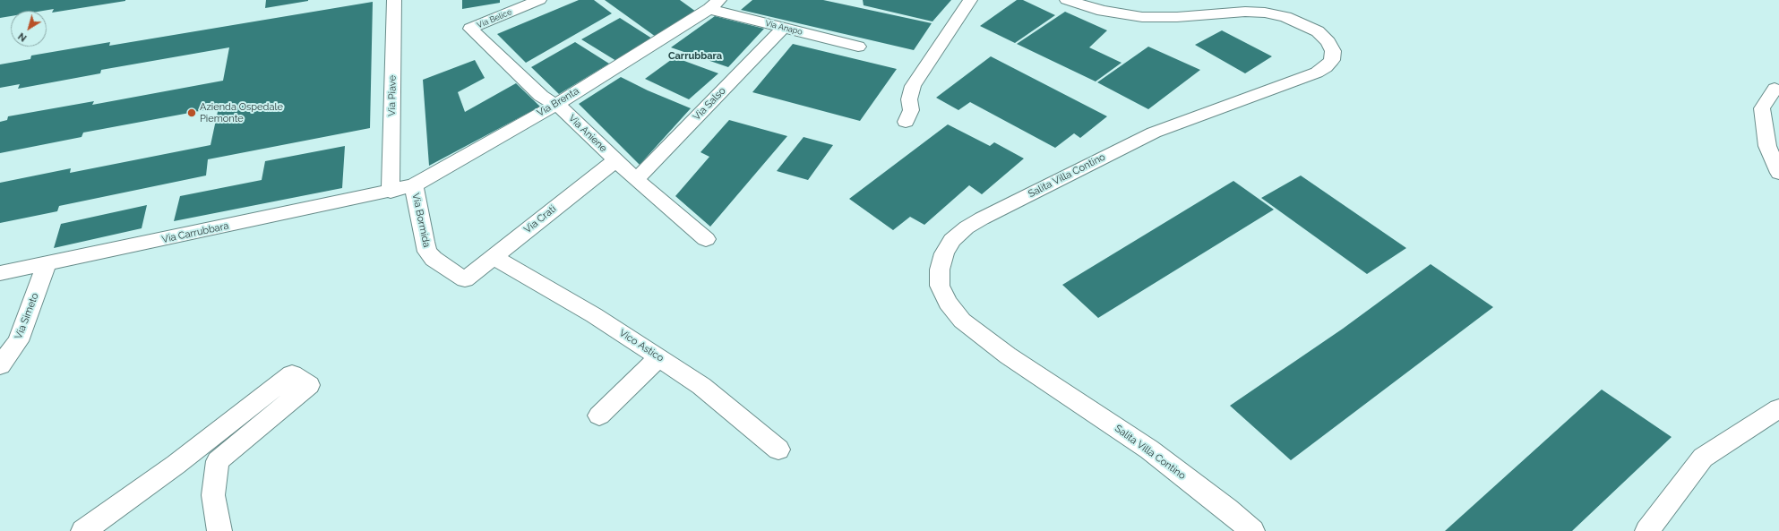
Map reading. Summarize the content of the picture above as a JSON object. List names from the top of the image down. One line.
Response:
{"streets":{"street":["Via Belice","Via Anapo","Via Piave","Via Brenta","Via Salso","Via Aniene","Salita Villa Contino","Via Crati","Via Bormida","Via Carrubbara","Via Simeto","Vico Astico"]},"crossings":[["Via Belice","Via Aniene"],["Via Anapo","Via Brenta"],["Via Anapo","Via Salso"],["Via Piave","Via Brenta"],["Via Piave","Via Carrubbara"],["Via Brenta","Via Aniene"],["Via Brenta","Via Bormida"],["Via Brenta","Via Carrubbara"],["Via Salso","Via Aniene"],["Via Aniene","Via Crati"],["Via Crati","Via Bormida"],["Via Crati","Vico Astico"],["Via Carrubbara","Via Simeto"]],"districts":["Carrubbara"],"places":["Azienda Ospedale Piemonte"],"north":"bottom left"}
